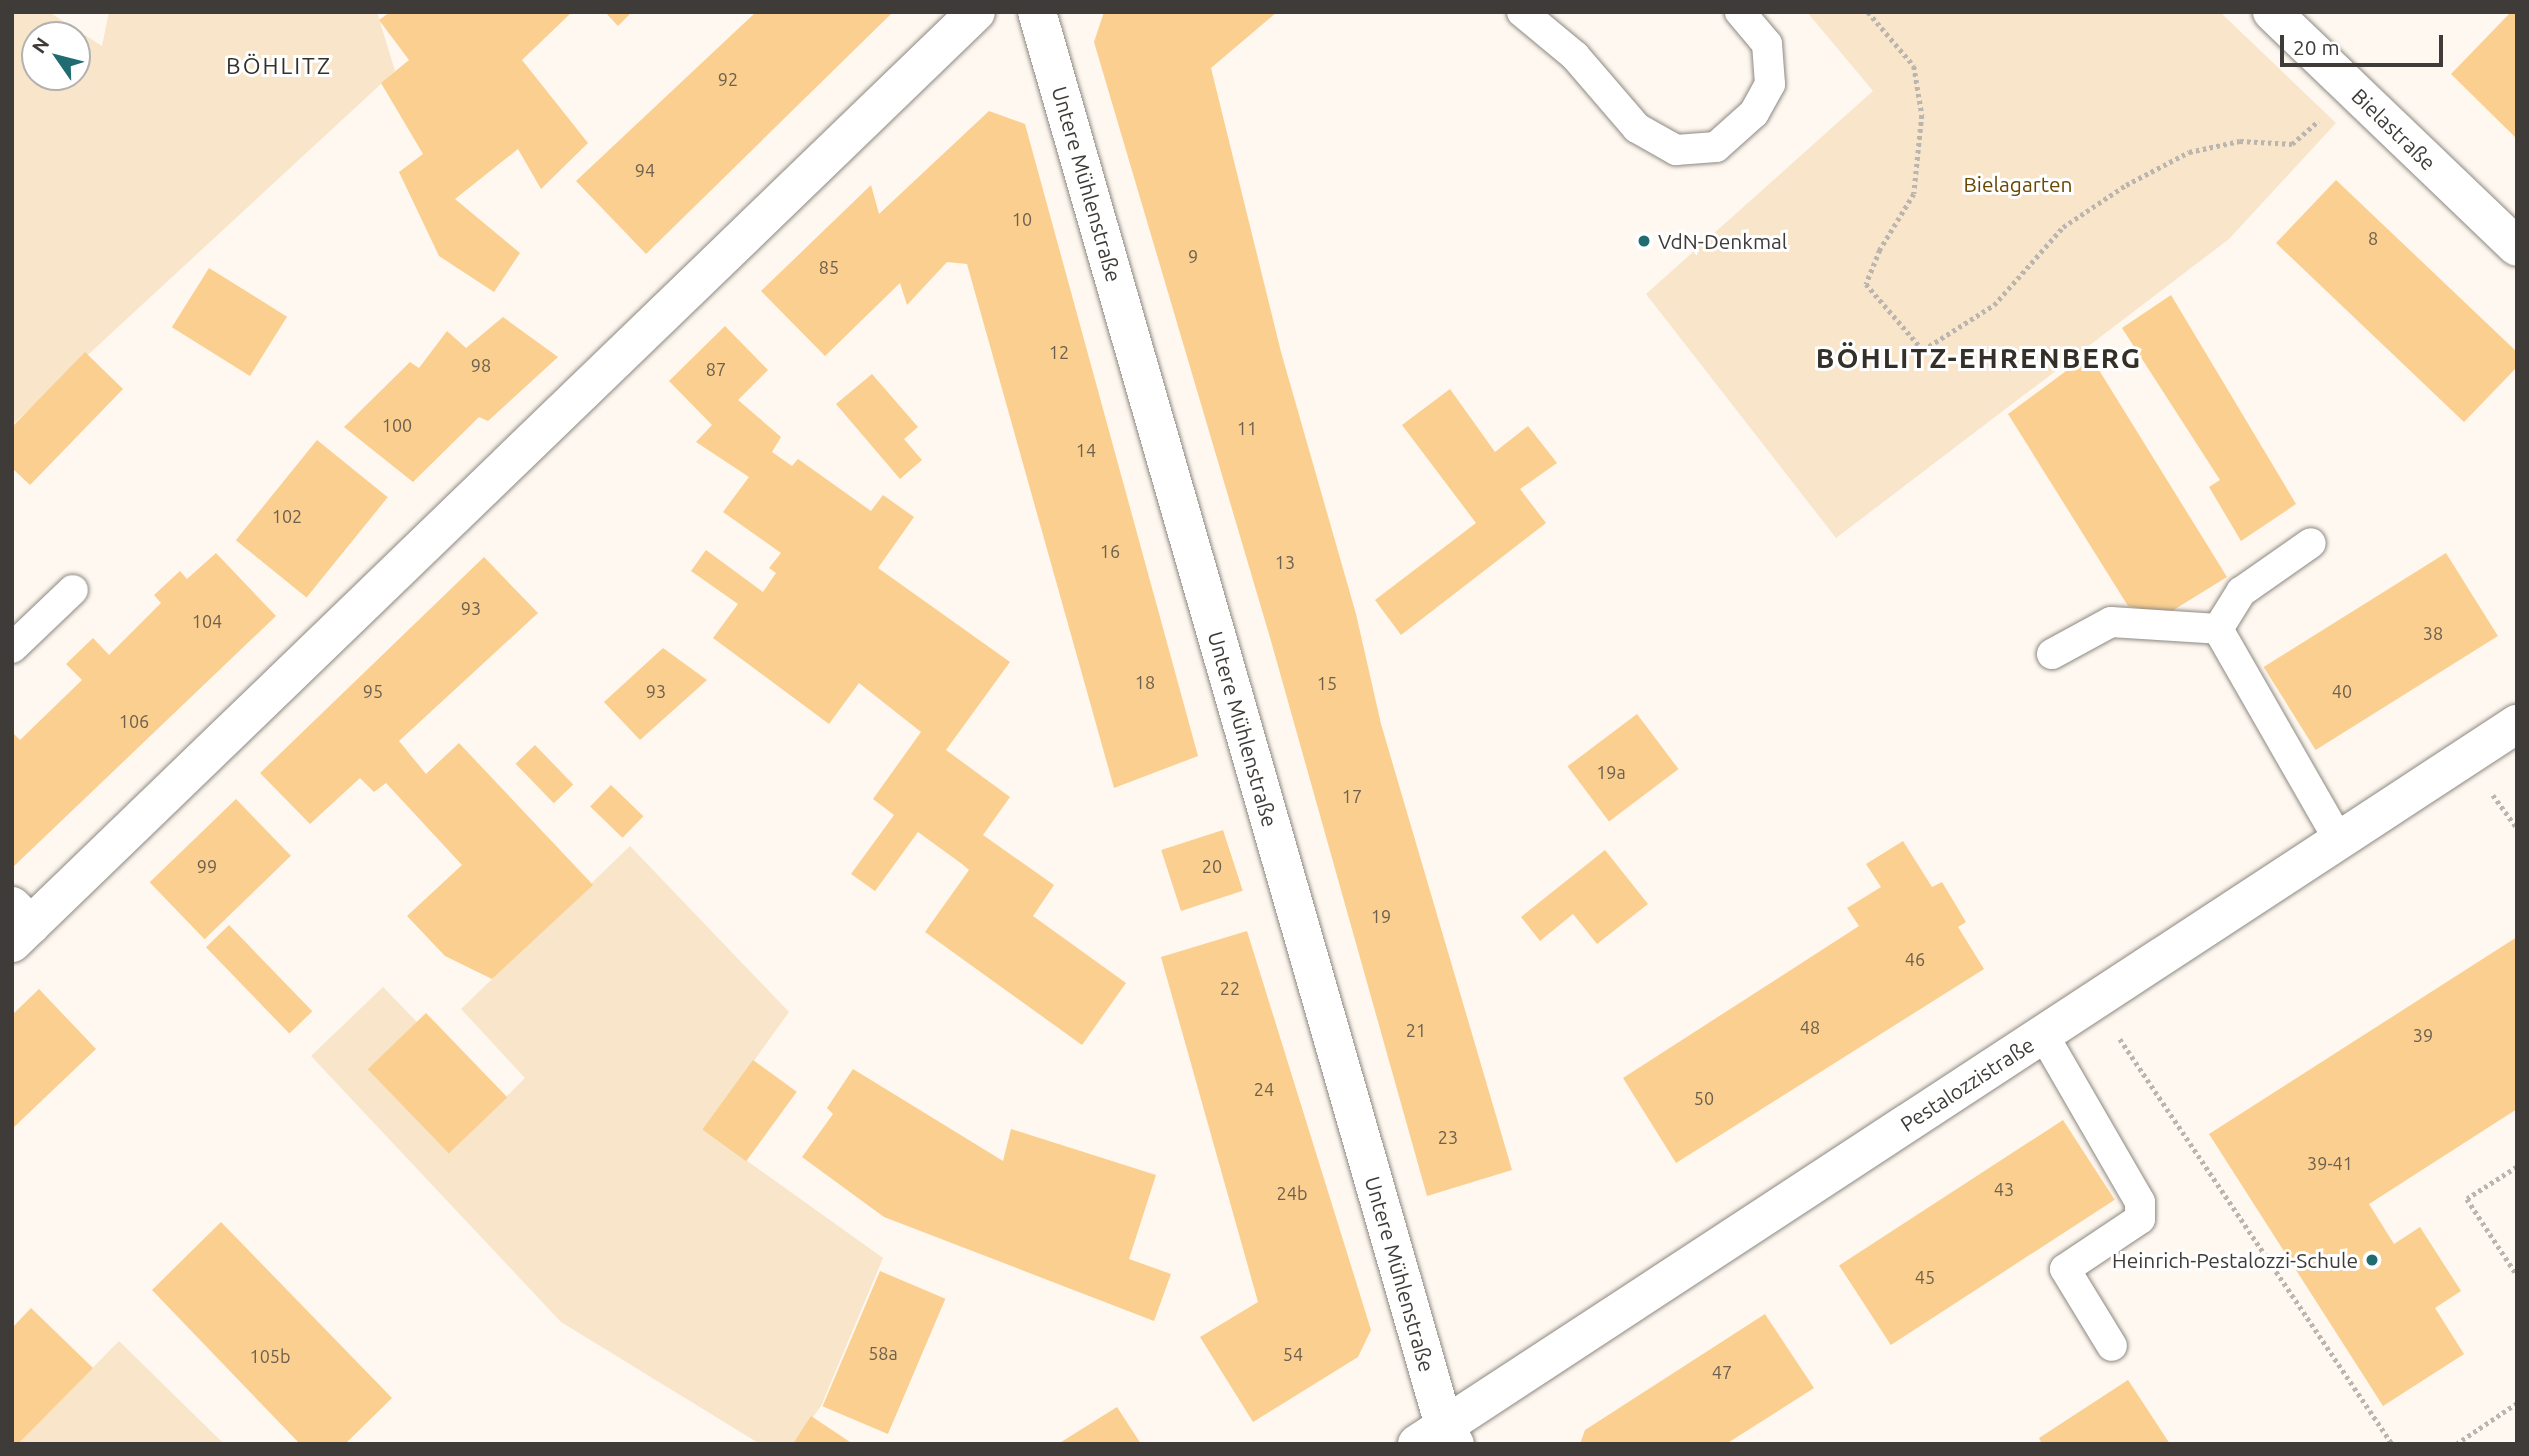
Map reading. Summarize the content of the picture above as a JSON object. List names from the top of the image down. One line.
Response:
{"streets":{"street":["Bielastraße","Untere Mühlenstraße","Pestalozzistraße"]},"crossings":[["Untere Mühlenstraße","Pestalozzistraße"]],"districts":["BÖHLITZ","BÖHLITZ-EHRENBERG"],"parks":["Bielagarten"],"places":["VdN-Denkmal","Heinrich-Pestalozzi-Schule"],"house_numbers":["92","94","10","8","9","85","12","98","87","100","11","14","102","16","13","93","104","38","18","15","95","93","40","106","19a","17","99","20","19","46","22","48","21","39","24","50","23","39-41","43","24b","45","58a","54","105b","47"],"scale_bar":"20 m","north":"top left"}
